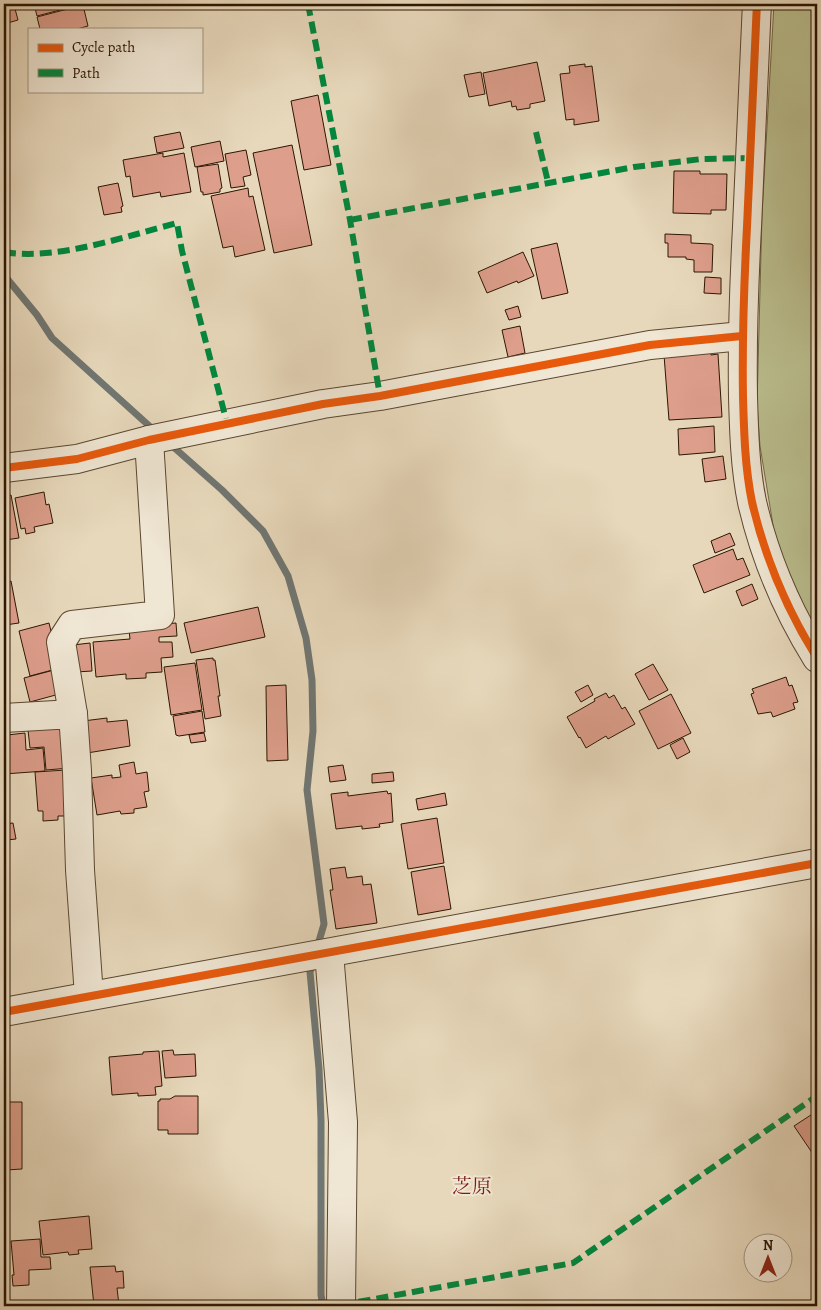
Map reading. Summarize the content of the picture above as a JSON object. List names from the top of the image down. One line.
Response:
{"districts":["芝原"],"legend":["Cycle path","Path"],"north":"top"}
